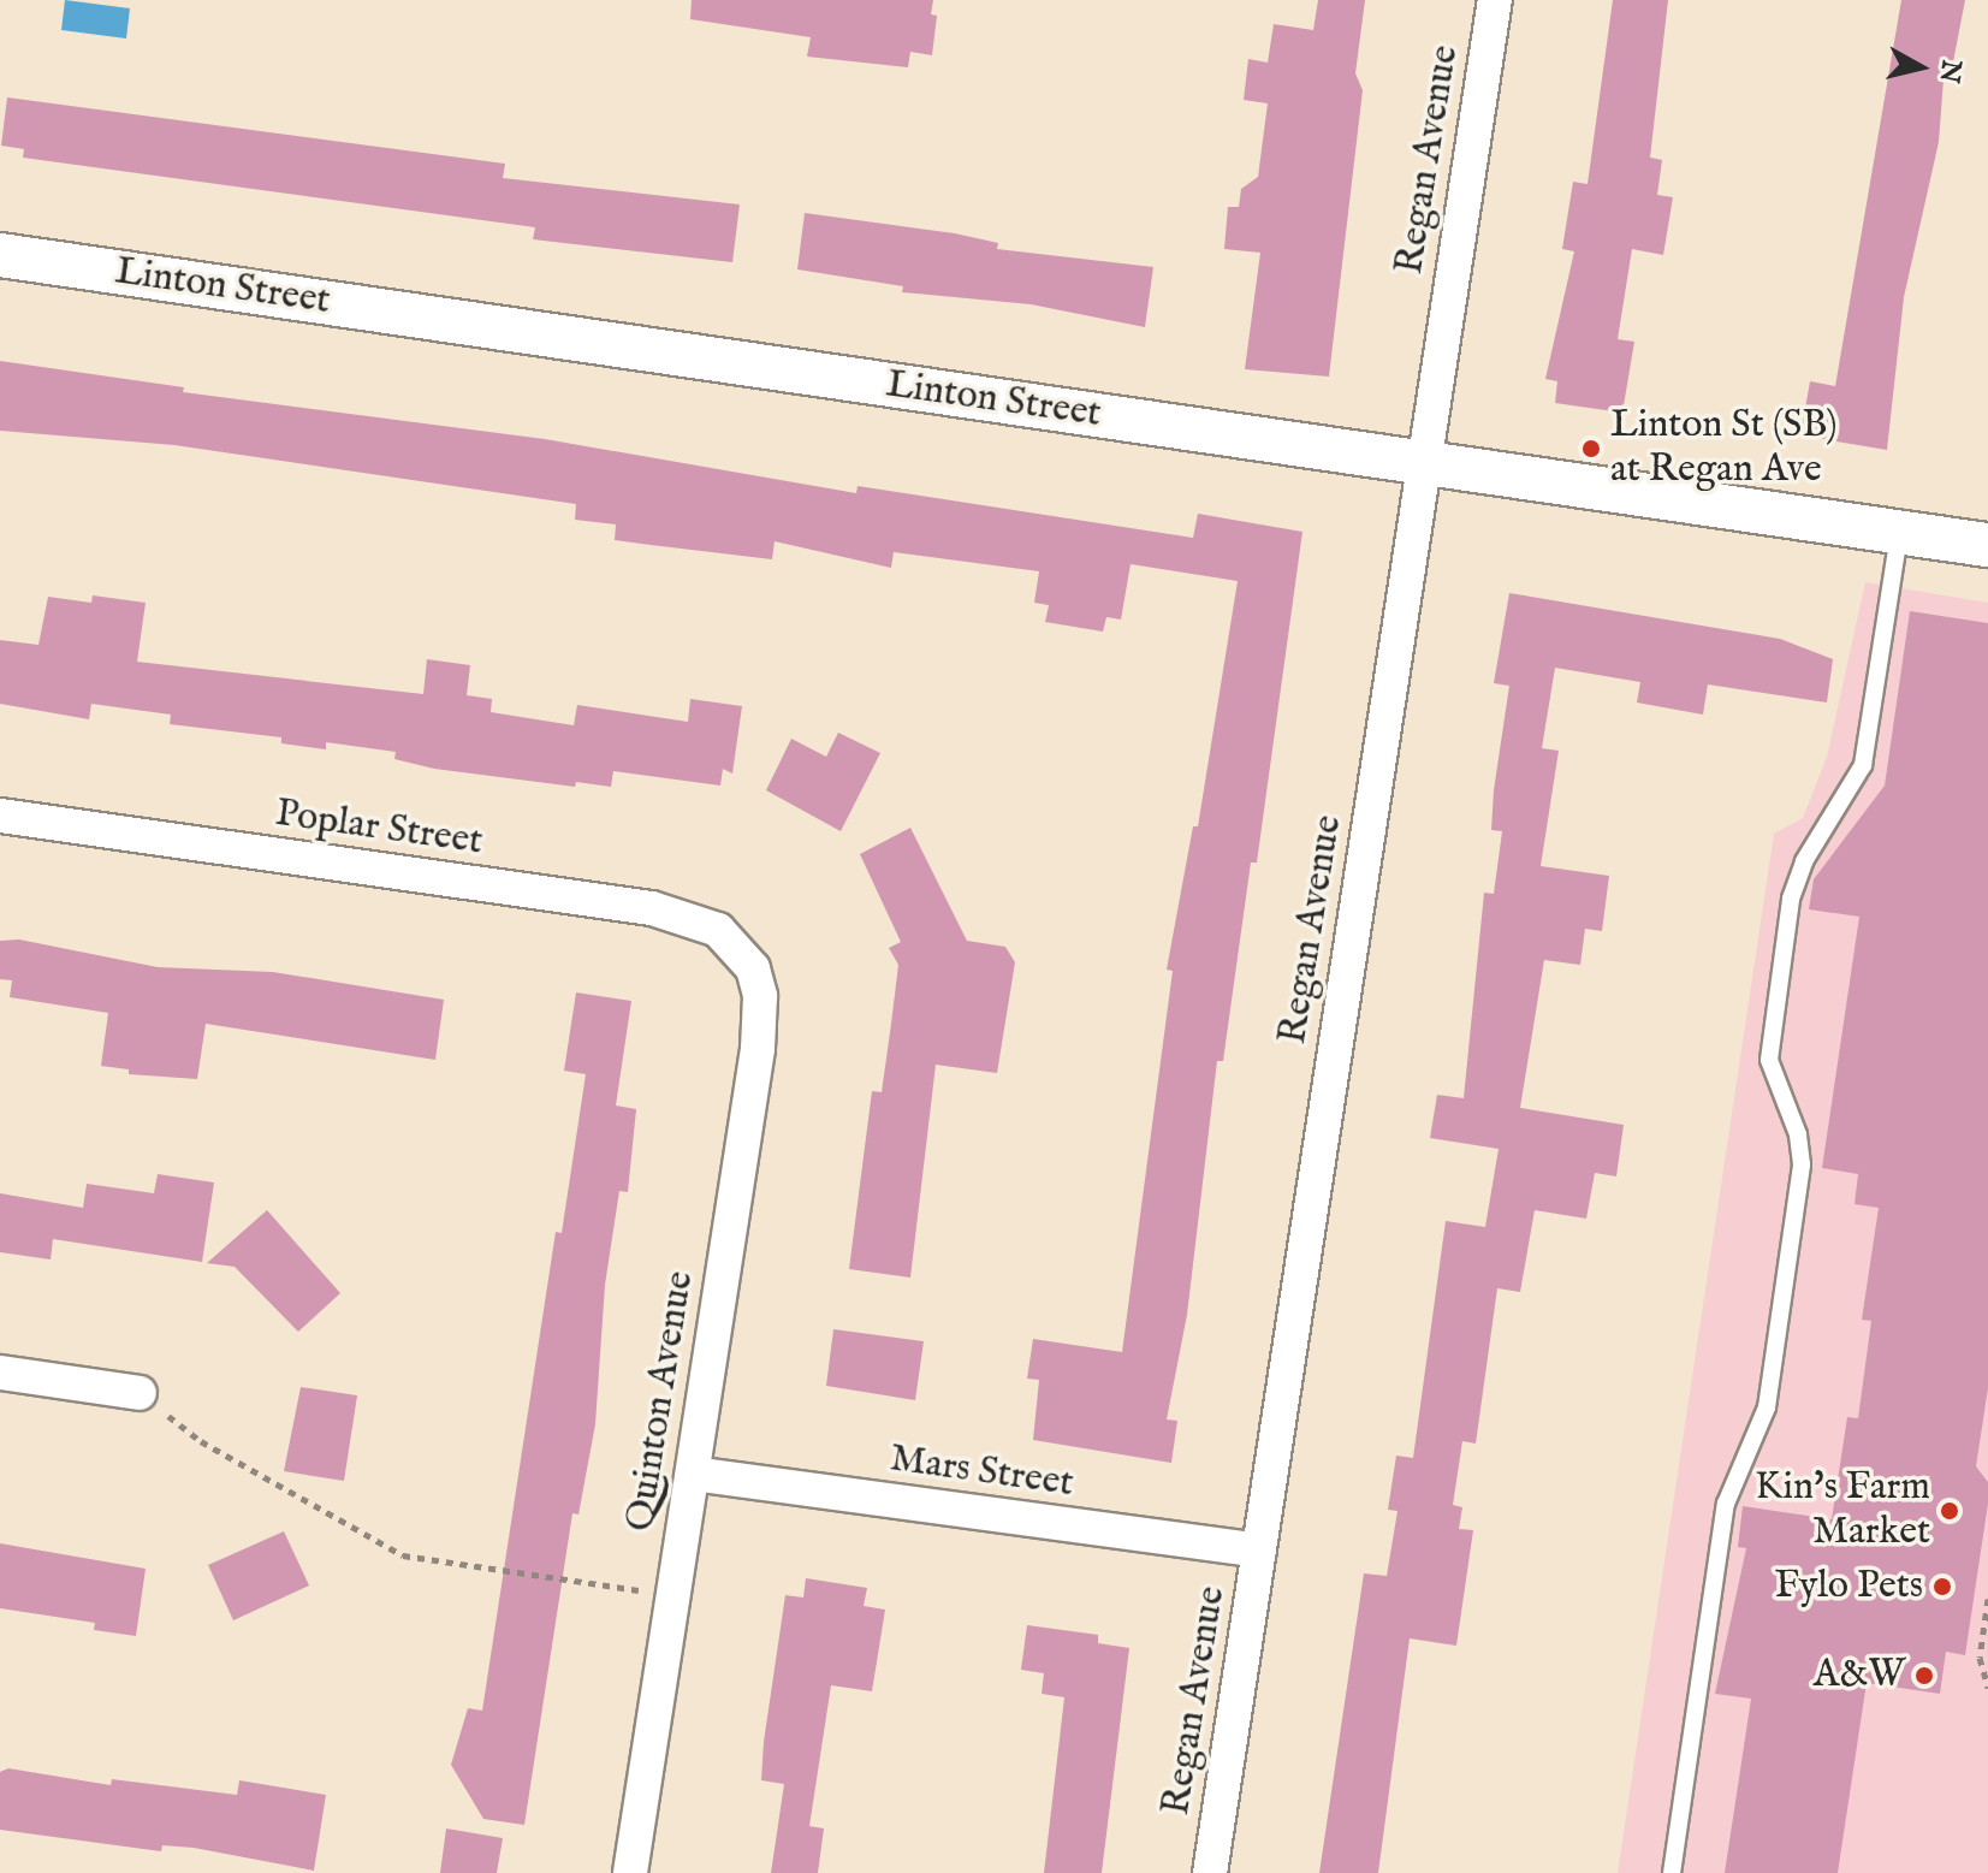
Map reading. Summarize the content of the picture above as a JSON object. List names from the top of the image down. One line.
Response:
{"streets":{"street":["Regan Avenue","Linton Street","Poplar Street","Quinton Avenue","Mars Street"]},"crossings":[["Regan Avenue","Linton Street"],["Regan Avenue","Mars Street"],["Poplar Street","Quinton Avenue"],["Quinton Avenue","Mars Street"]],"places":["Linton St (SB) at Regan Ave","Kin's Farm Market","Fylo Pets","A&W"],"north":"right"}
